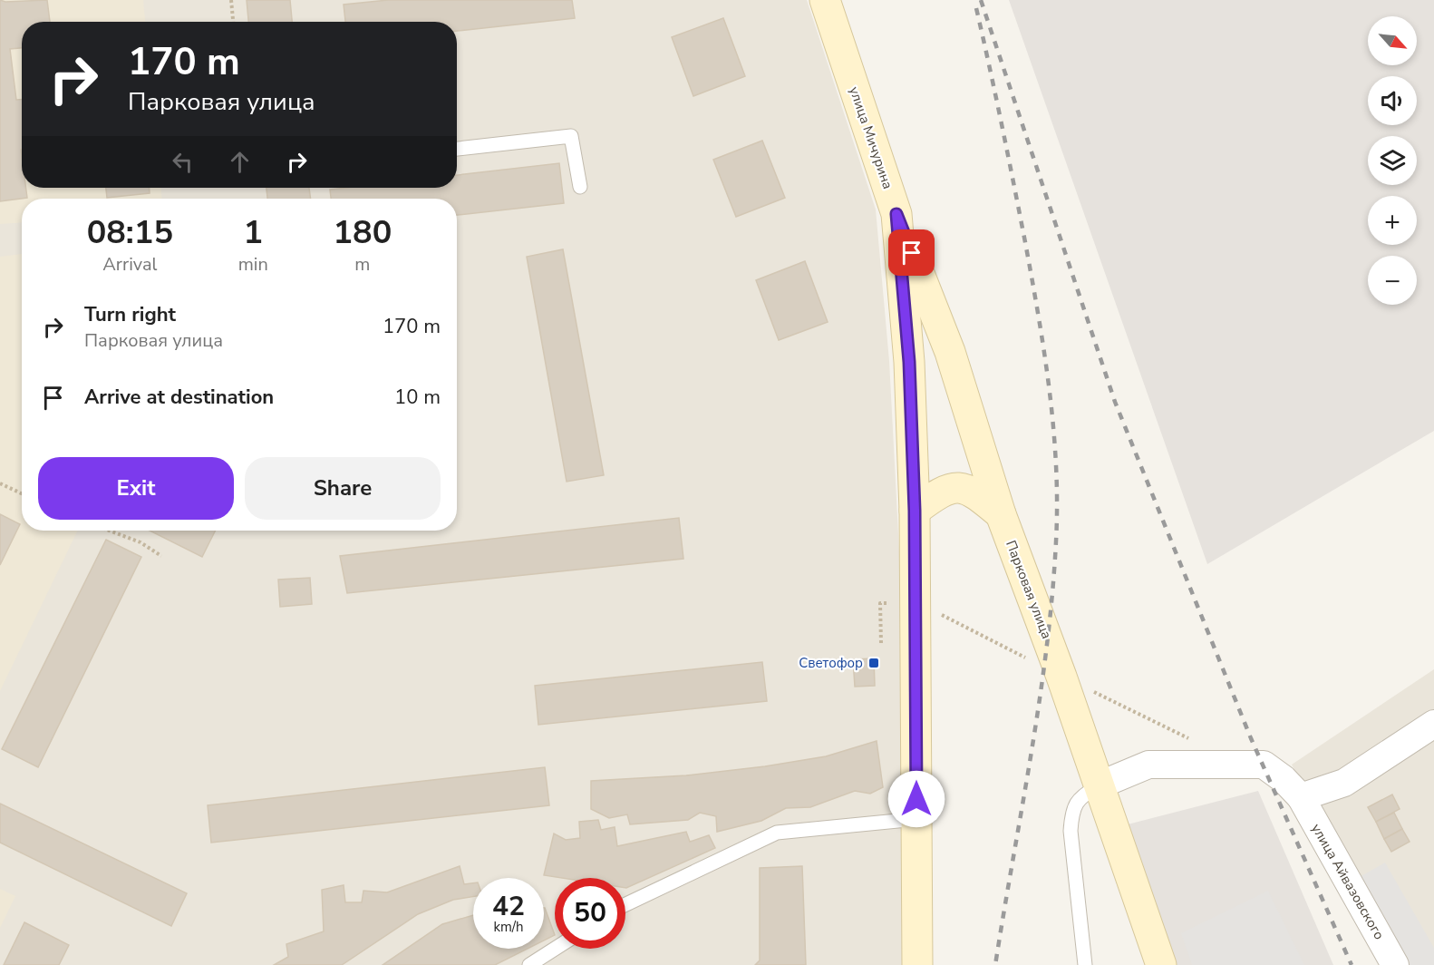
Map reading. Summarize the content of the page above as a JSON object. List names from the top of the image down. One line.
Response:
{"streets":{"main road":["улица Мичурина","Парковая улица"],"street":["улица Айвазовского"]},"crossings":[["улица Мичурина","Парковая улица"],["Парковая улица","улица Айвазовского"]],"places":{"transit":["Светофор"]},"north":"bottom right","page":{"map_buttons":["+","−"],"turn":["170 m","Парковая улица"],"eta":["08:15","Arrival","1","min","180","m"],"list":[{"name":"Turn right","note":"Парковая улица","value":"170 m"},{"name":"Arrive at destination","value":"10 m"}],"buttons":["Exit","Share"],"speed":"42 km/h","limit":"50"}}
